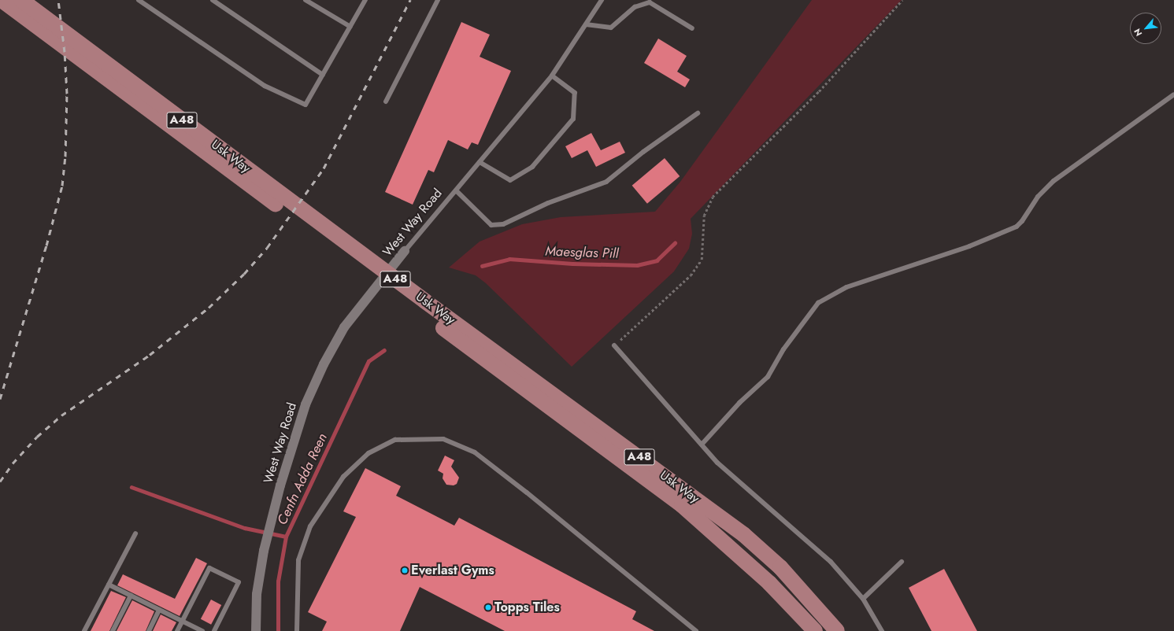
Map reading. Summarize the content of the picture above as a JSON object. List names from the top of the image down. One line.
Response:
{"streets":{"main road":["A48","Usk Way"],"street":["West Way Road"]},"water":["Maesglas Pill","Cenfn Adda Reen"],"places":["Everlast Gyms","Topps Tiles"],"north":"bottom left"}
